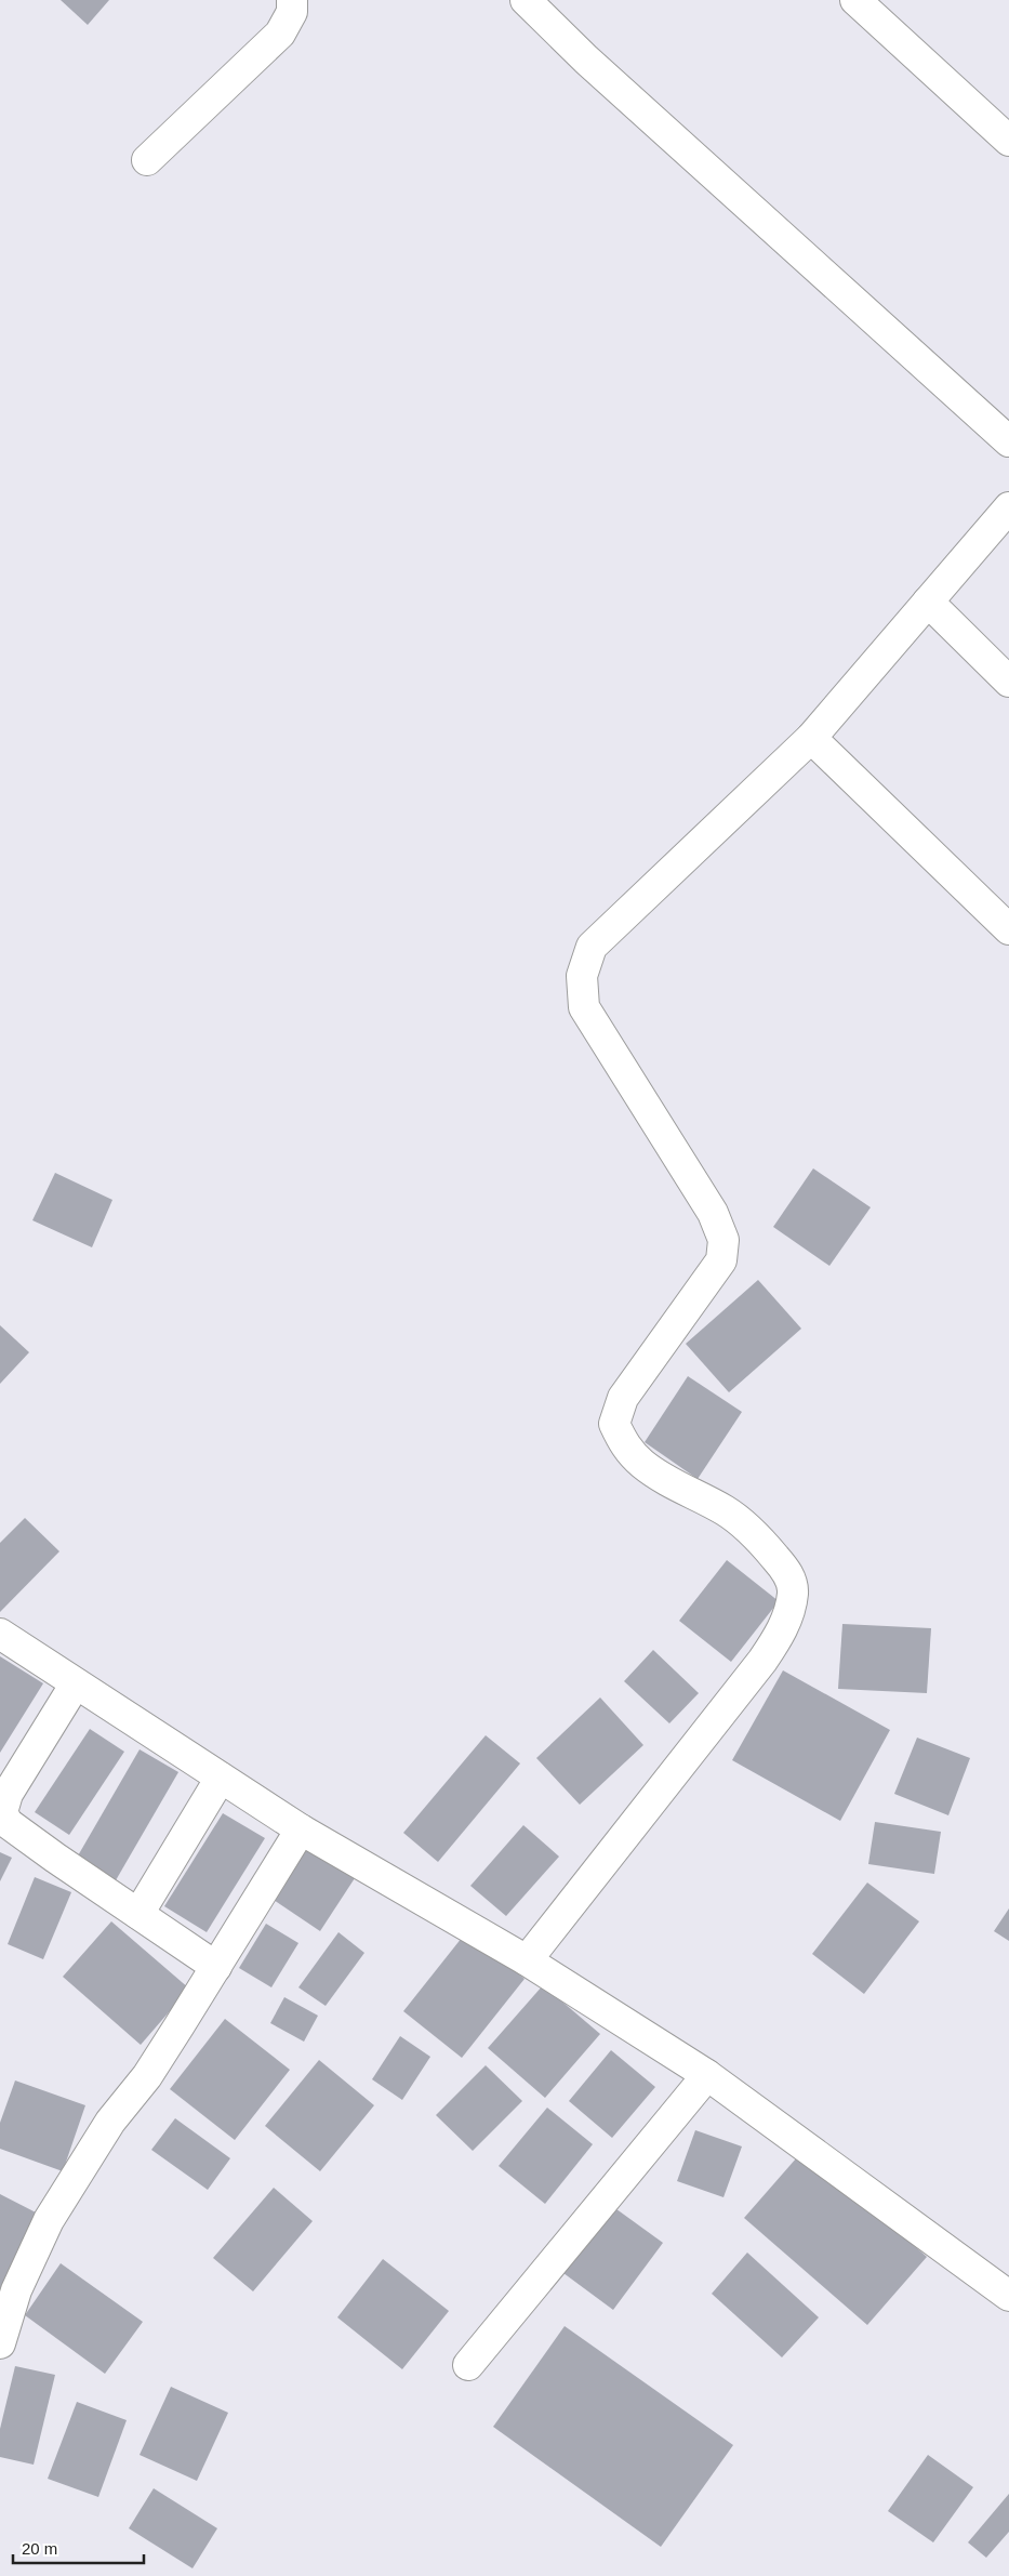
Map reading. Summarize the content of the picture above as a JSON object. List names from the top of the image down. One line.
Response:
{"scale_bar":"20 m"}
